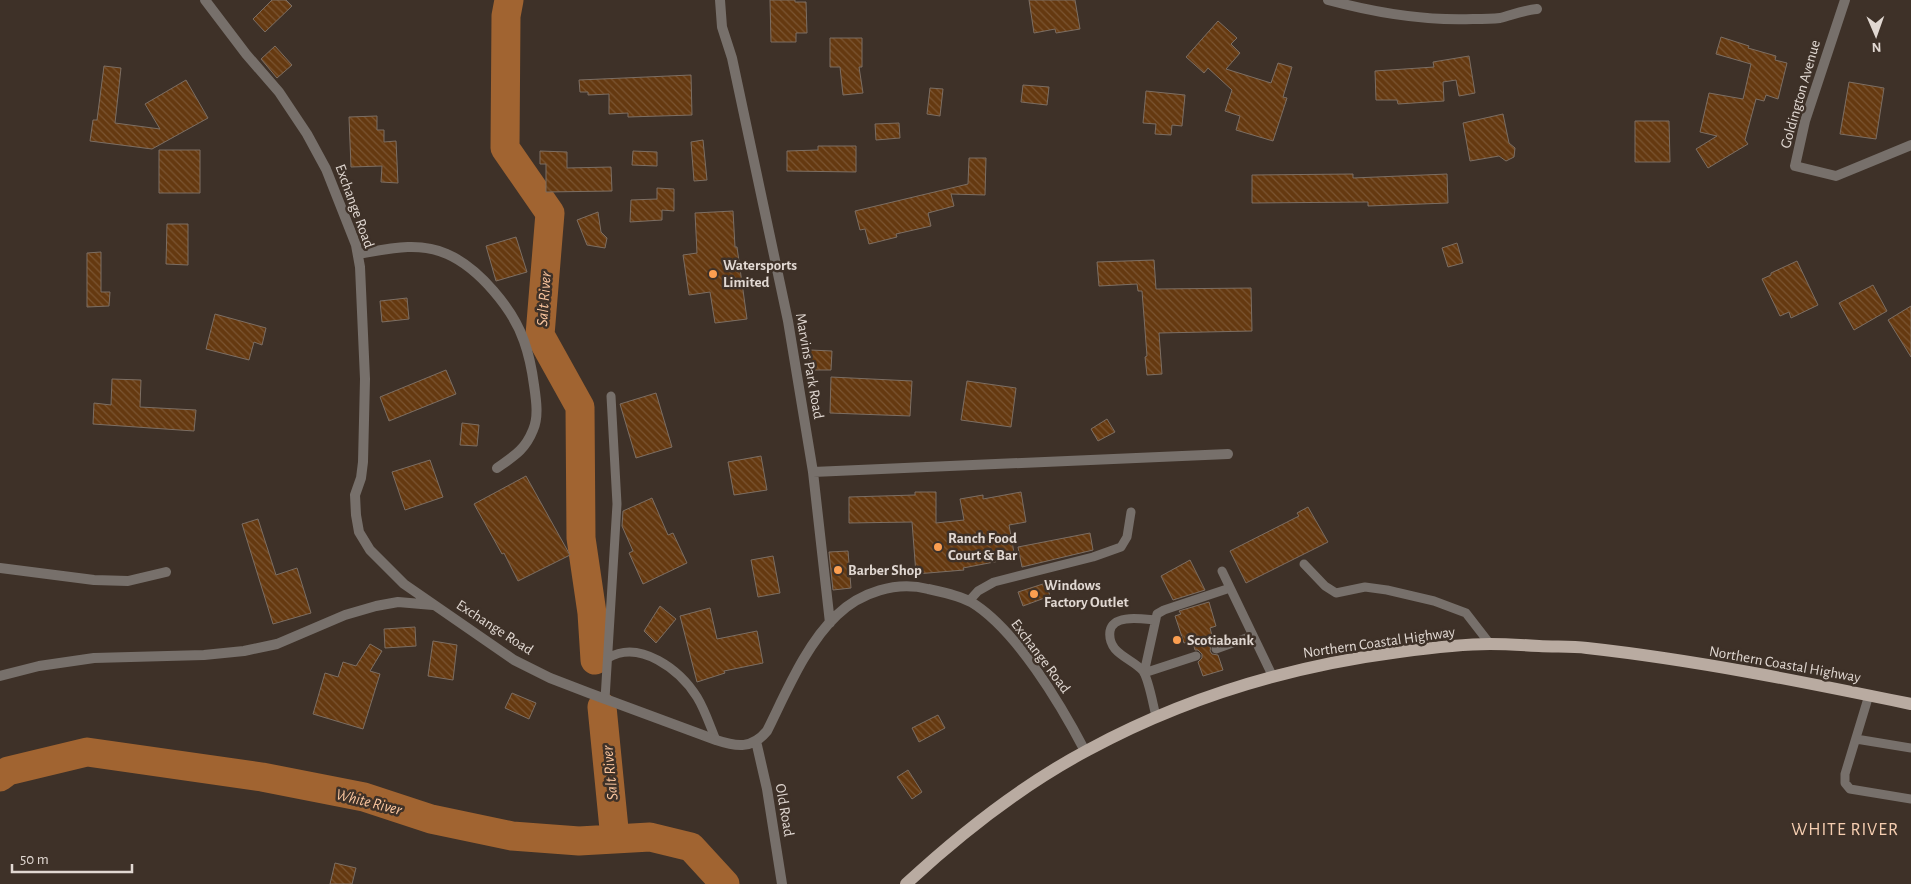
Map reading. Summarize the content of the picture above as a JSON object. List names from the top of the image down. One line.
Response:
{"streets":{"main road":["Northern Coastal Highway"],"street":["Goldington Avenue","Exchange Road","Marvins Park Road","Old Road"]},"crossings":[["Exchange Road","Marvins Park Road"],["Exchange Road","Northern Coastal Highway"],["Exchange Road","Old Road"]],"districts":["WHITE RIVER"],"water":["Salt River","White River"],"places":["Watersports Limited","Ranch Food Court & Bar","Barber Shop","Windows Factory Outlet","Scotiabank"],"scale_bar":"50 m","north":"bottom"}
